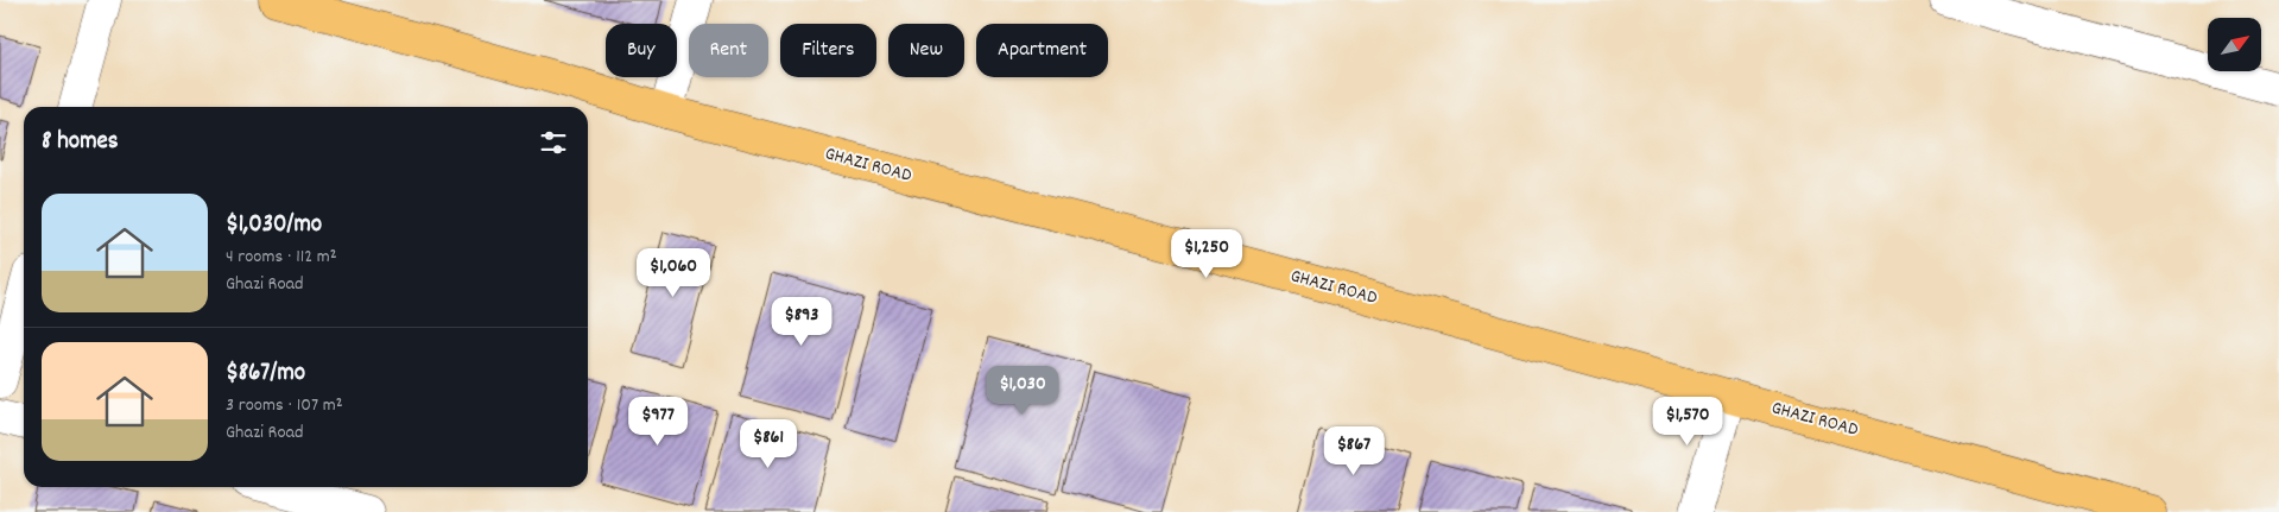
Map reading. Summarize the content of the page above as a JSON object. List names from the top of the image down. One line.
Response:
{"streets":{"main road":["GHAZI ROAD"]},"north":"top right","page":{"chip":["Buy","Rent","Filters","New","Apartment"],"heading":"8 homes","list":[{"name":"$1,030/mo","note":"4 rooms · 112 m² · Ghazi Road"},{"name":"$867/mo","note":"3 rooms · 107 m² · Ghazi Road"}],"price":["$1,250","$1,060","$893","$1,030","$977","$1,570","$861","$867"]}}
